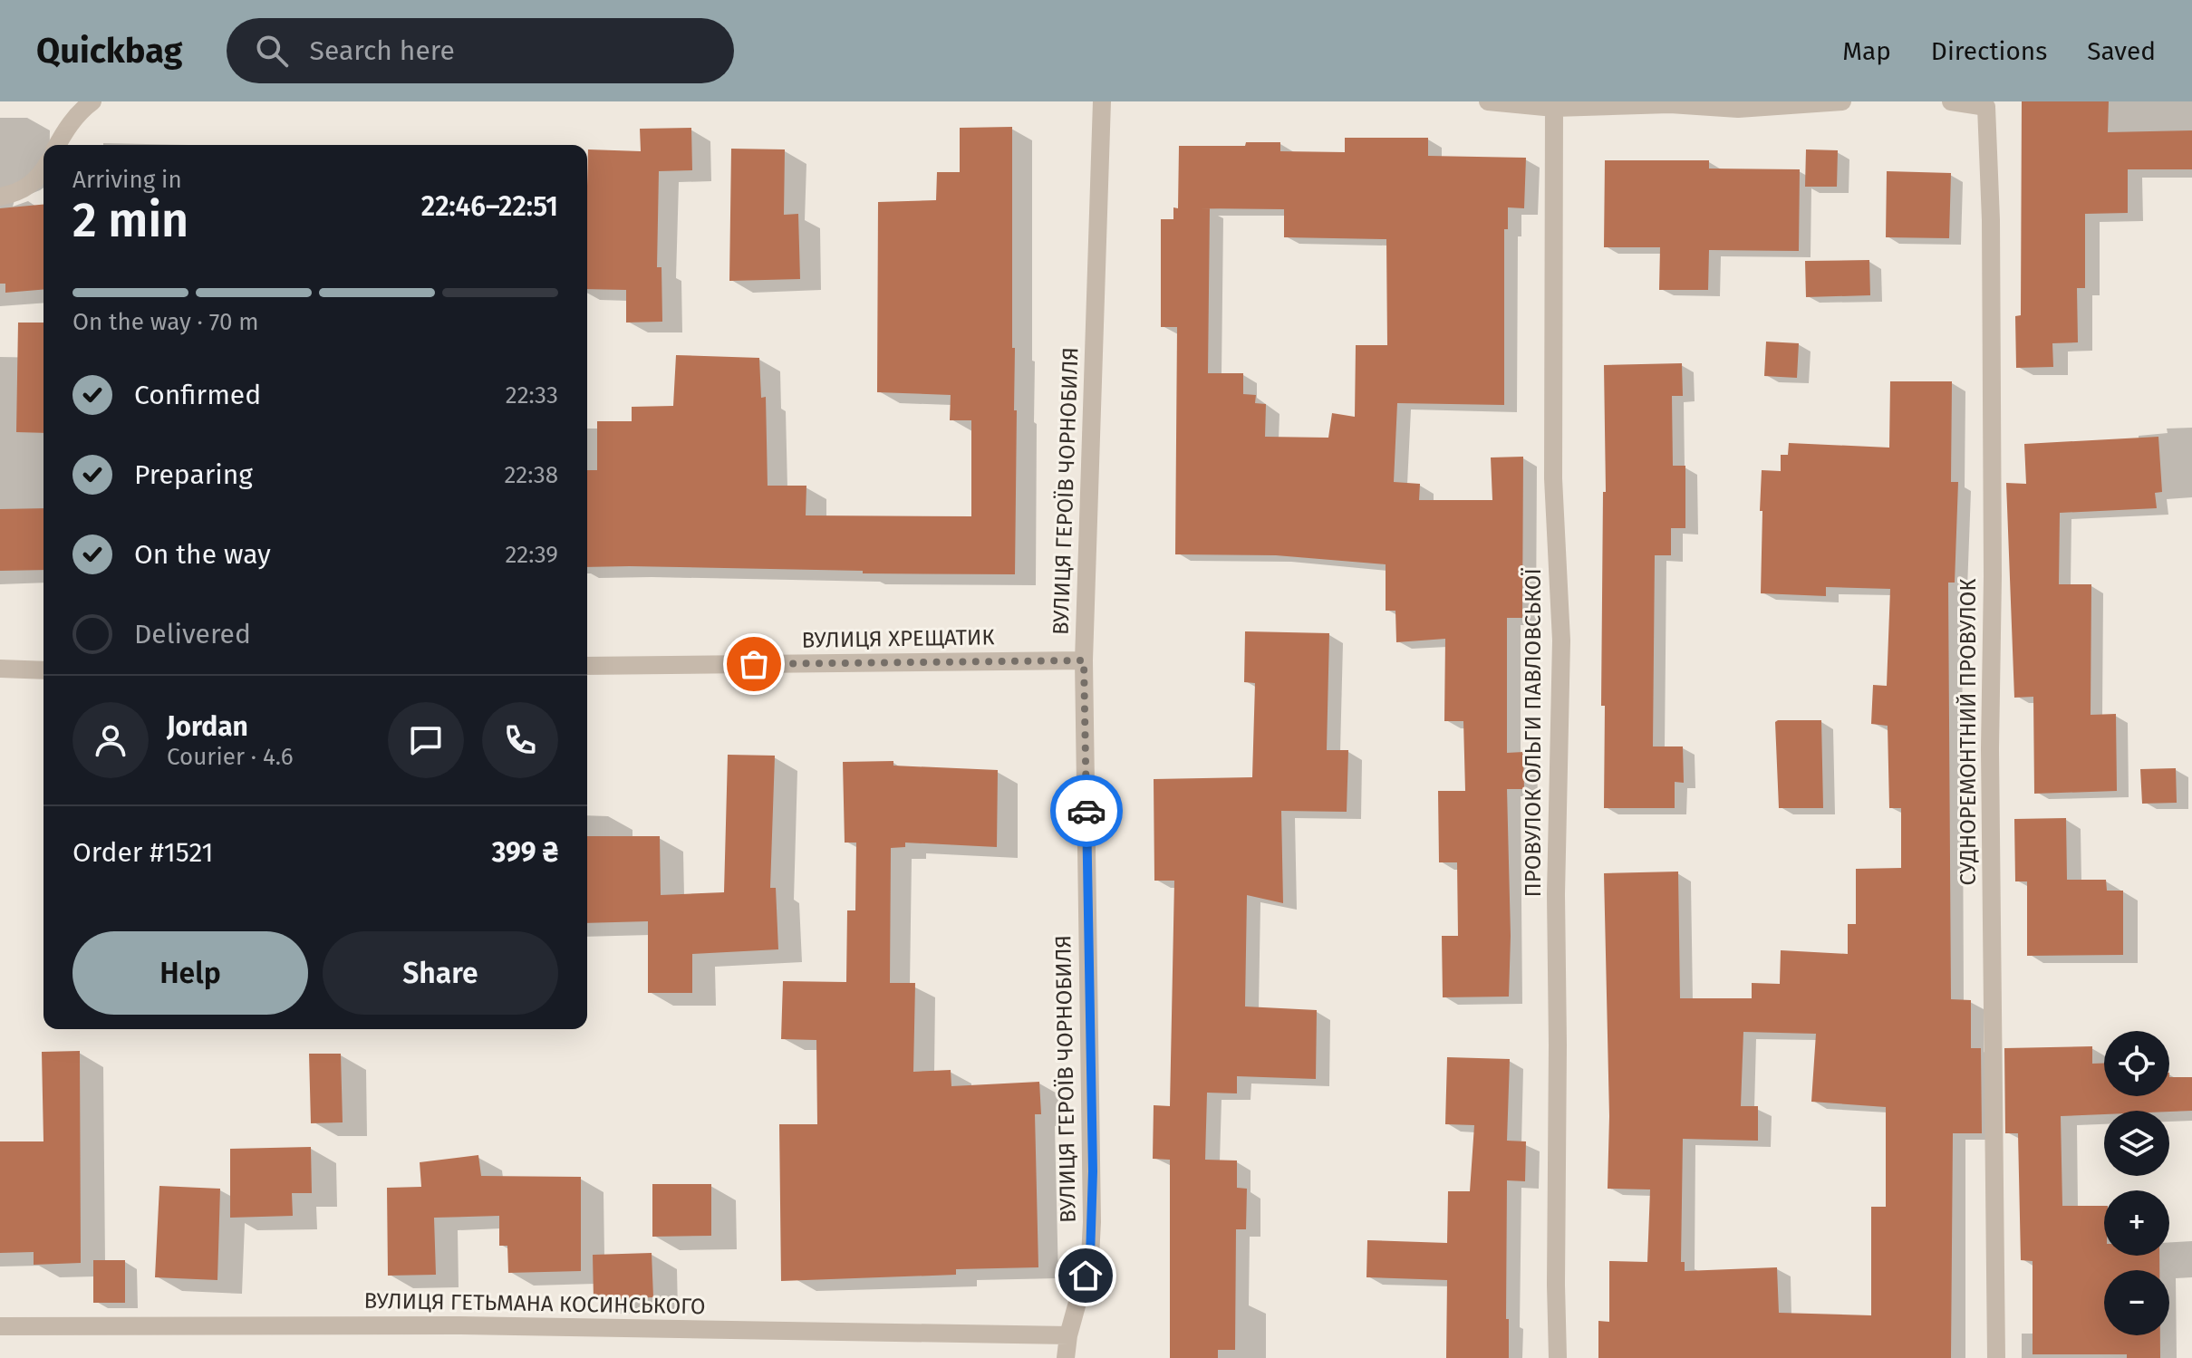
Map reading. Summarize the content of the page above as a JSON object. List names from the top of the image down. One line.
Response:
{"streets":{"street":["ВУЛИЦЯ ГЕРОЇВ ЧОРНОБИЛЯ","ВУЛИЦЯ ХРЕЩАТИК","СУДНОРЕМОНТНИЙ ПРОВУЛОК","ПРОВУЛОК ОЛЬГИ ПАВЛОВСЬКОЇ","ВУЛИЦЯ ГЕТЬМАНА КОСИНСЬКОГО"]},"crossings":[["ВУЛИЦЯ ГЕРОЇВ ЧОРНОБИЛЯ","ВУЛИЦЯ ХРЕЩАТИК"],["ВУЛИЦЯ ГЕРОЇВ ЧОРНОБИЛЯ","ВУЛИЦЯ ГЕТЬМАНА КОСИНСЬКОГО"]],"page":{"header":"Quickbag","search":"Search here","nav":["Map","Directions","Saved"],"heading":["2 min","Arriving in","22:46–22:51"],"panel":["Jordan","Courier · 4.6","Order #1521","399 ₴"],"bar":"On the way · 70 m","list":[["Confirmed","22:33"],["Preparing","22:38"],["On the way","22:39"],"Delivered"],"buttons":["Help","Share"],"map_buttons":["+","−"]}}
